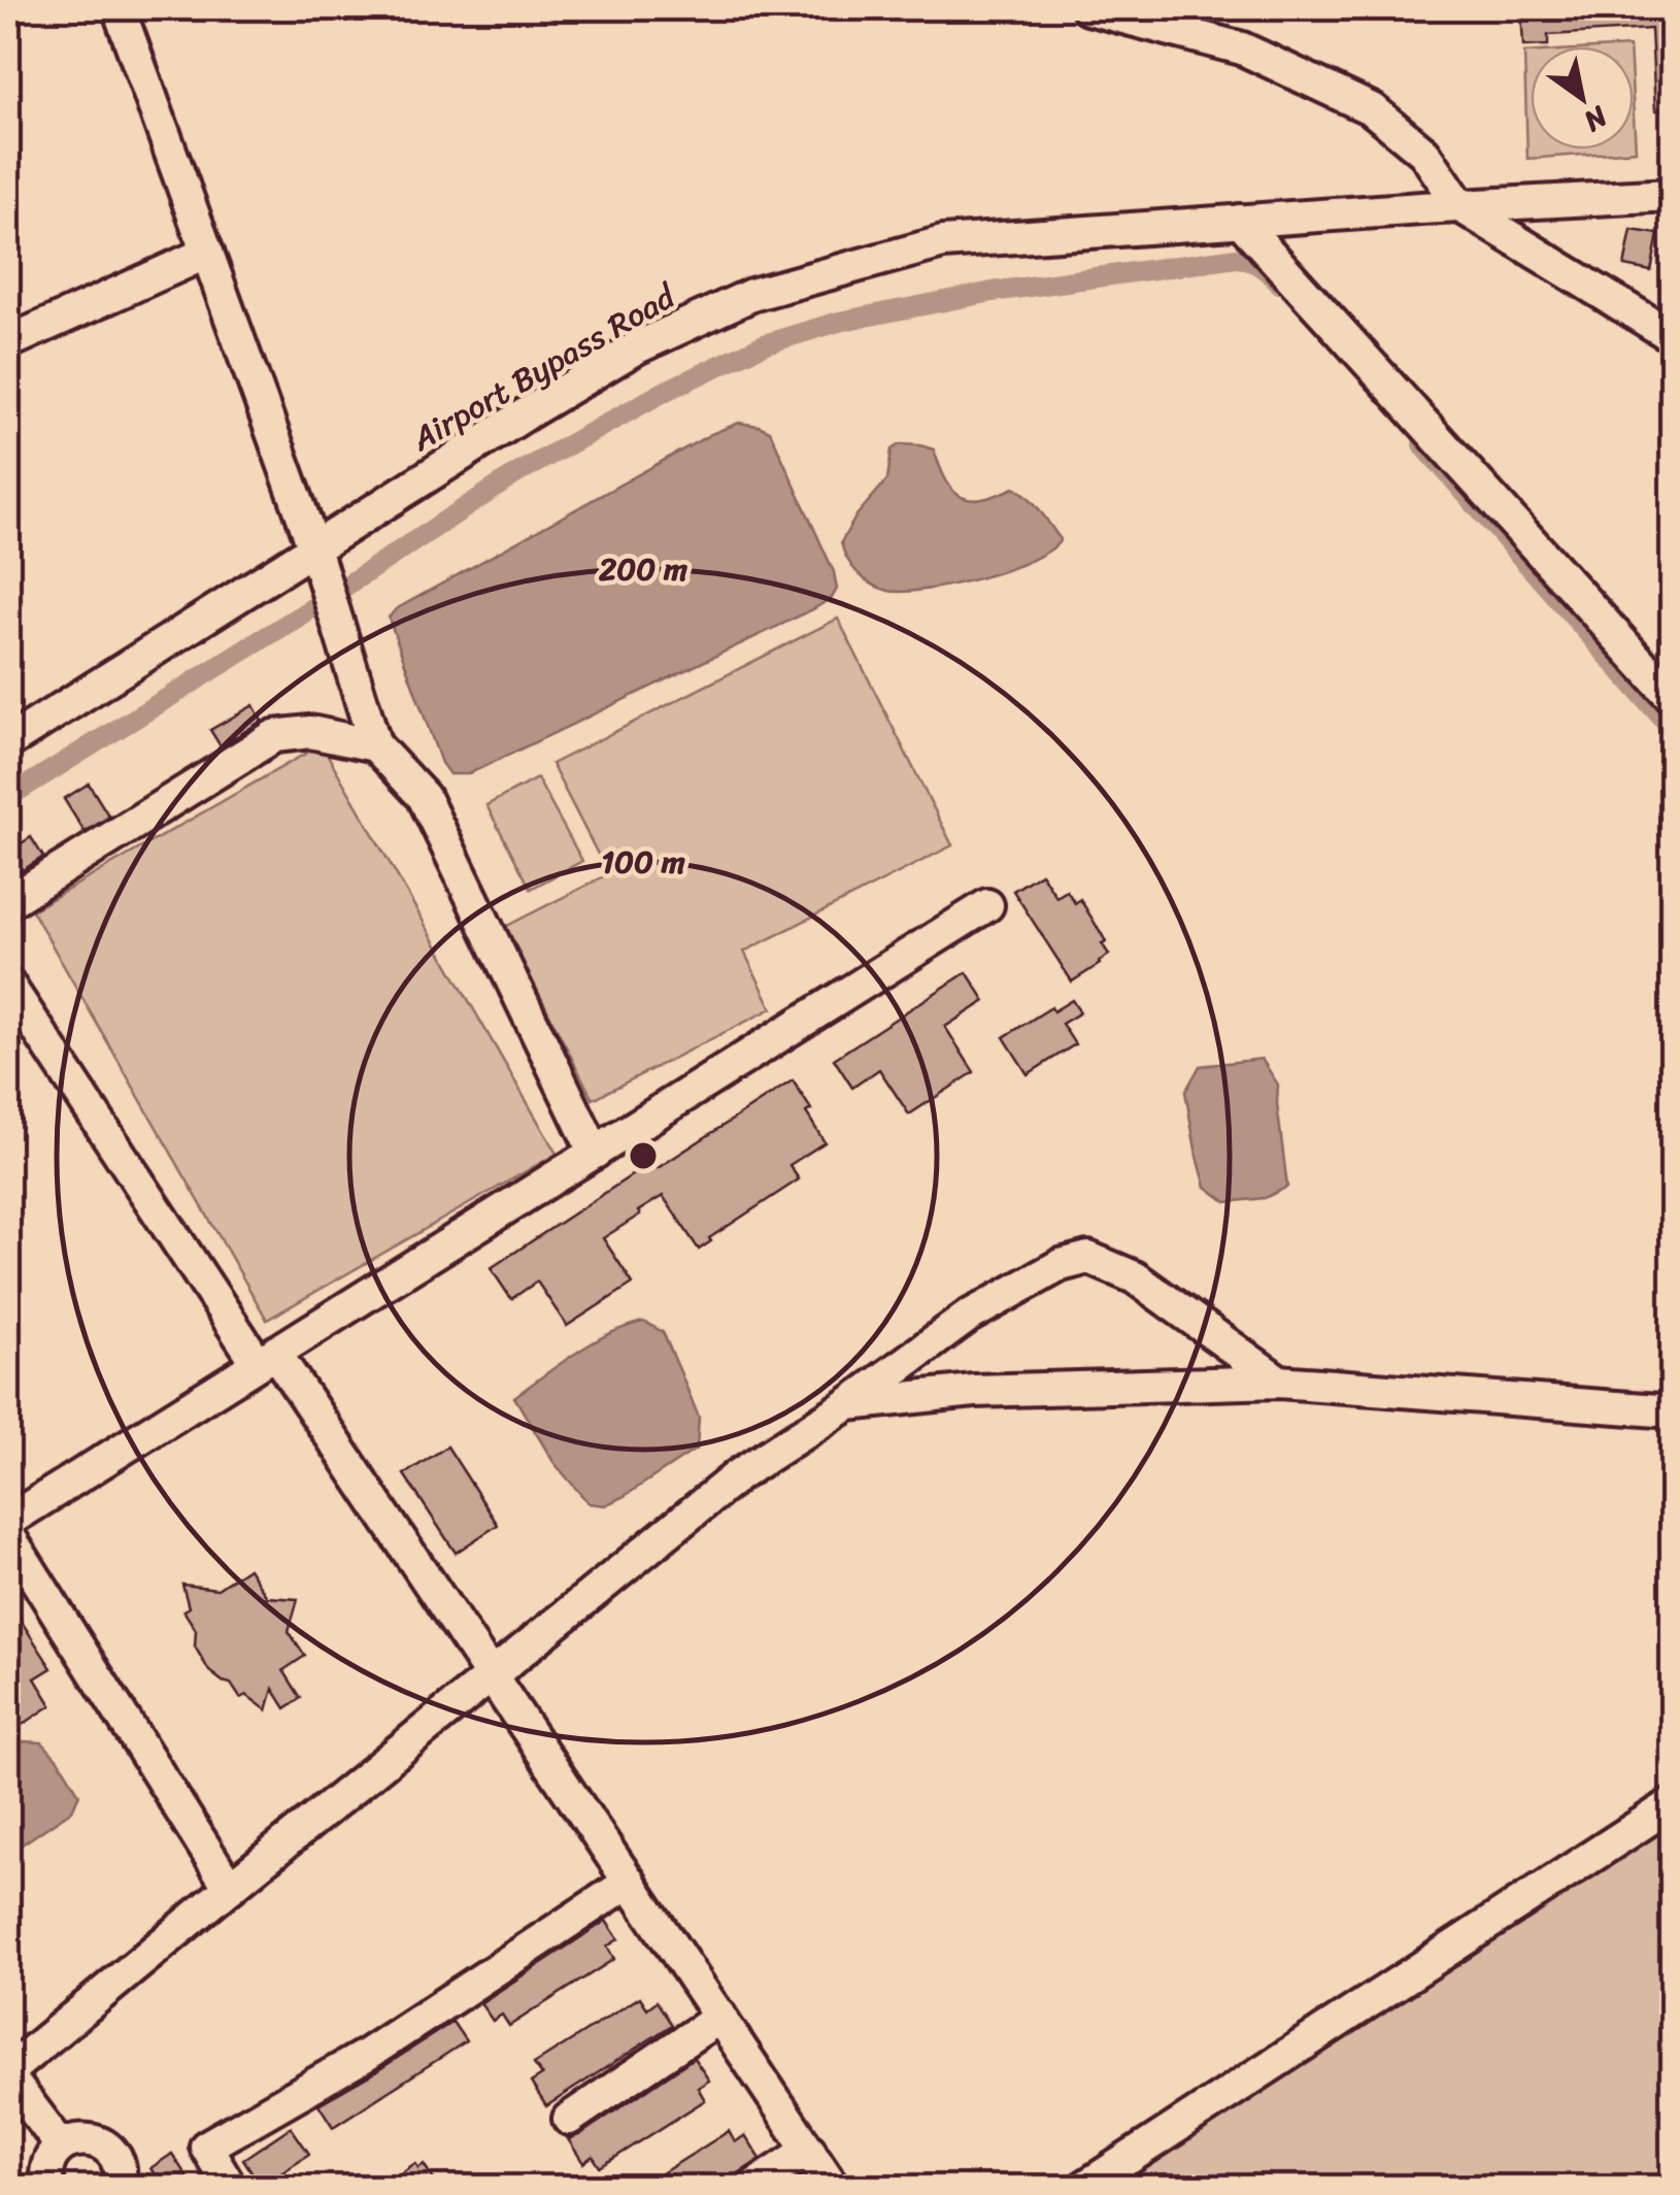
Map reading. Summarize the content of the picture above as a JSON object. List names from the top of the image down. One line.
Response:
{"streets":{"street":["Airport Bypass Road"]},"north":"bottom right","rings":["200 m","100 m"]}
